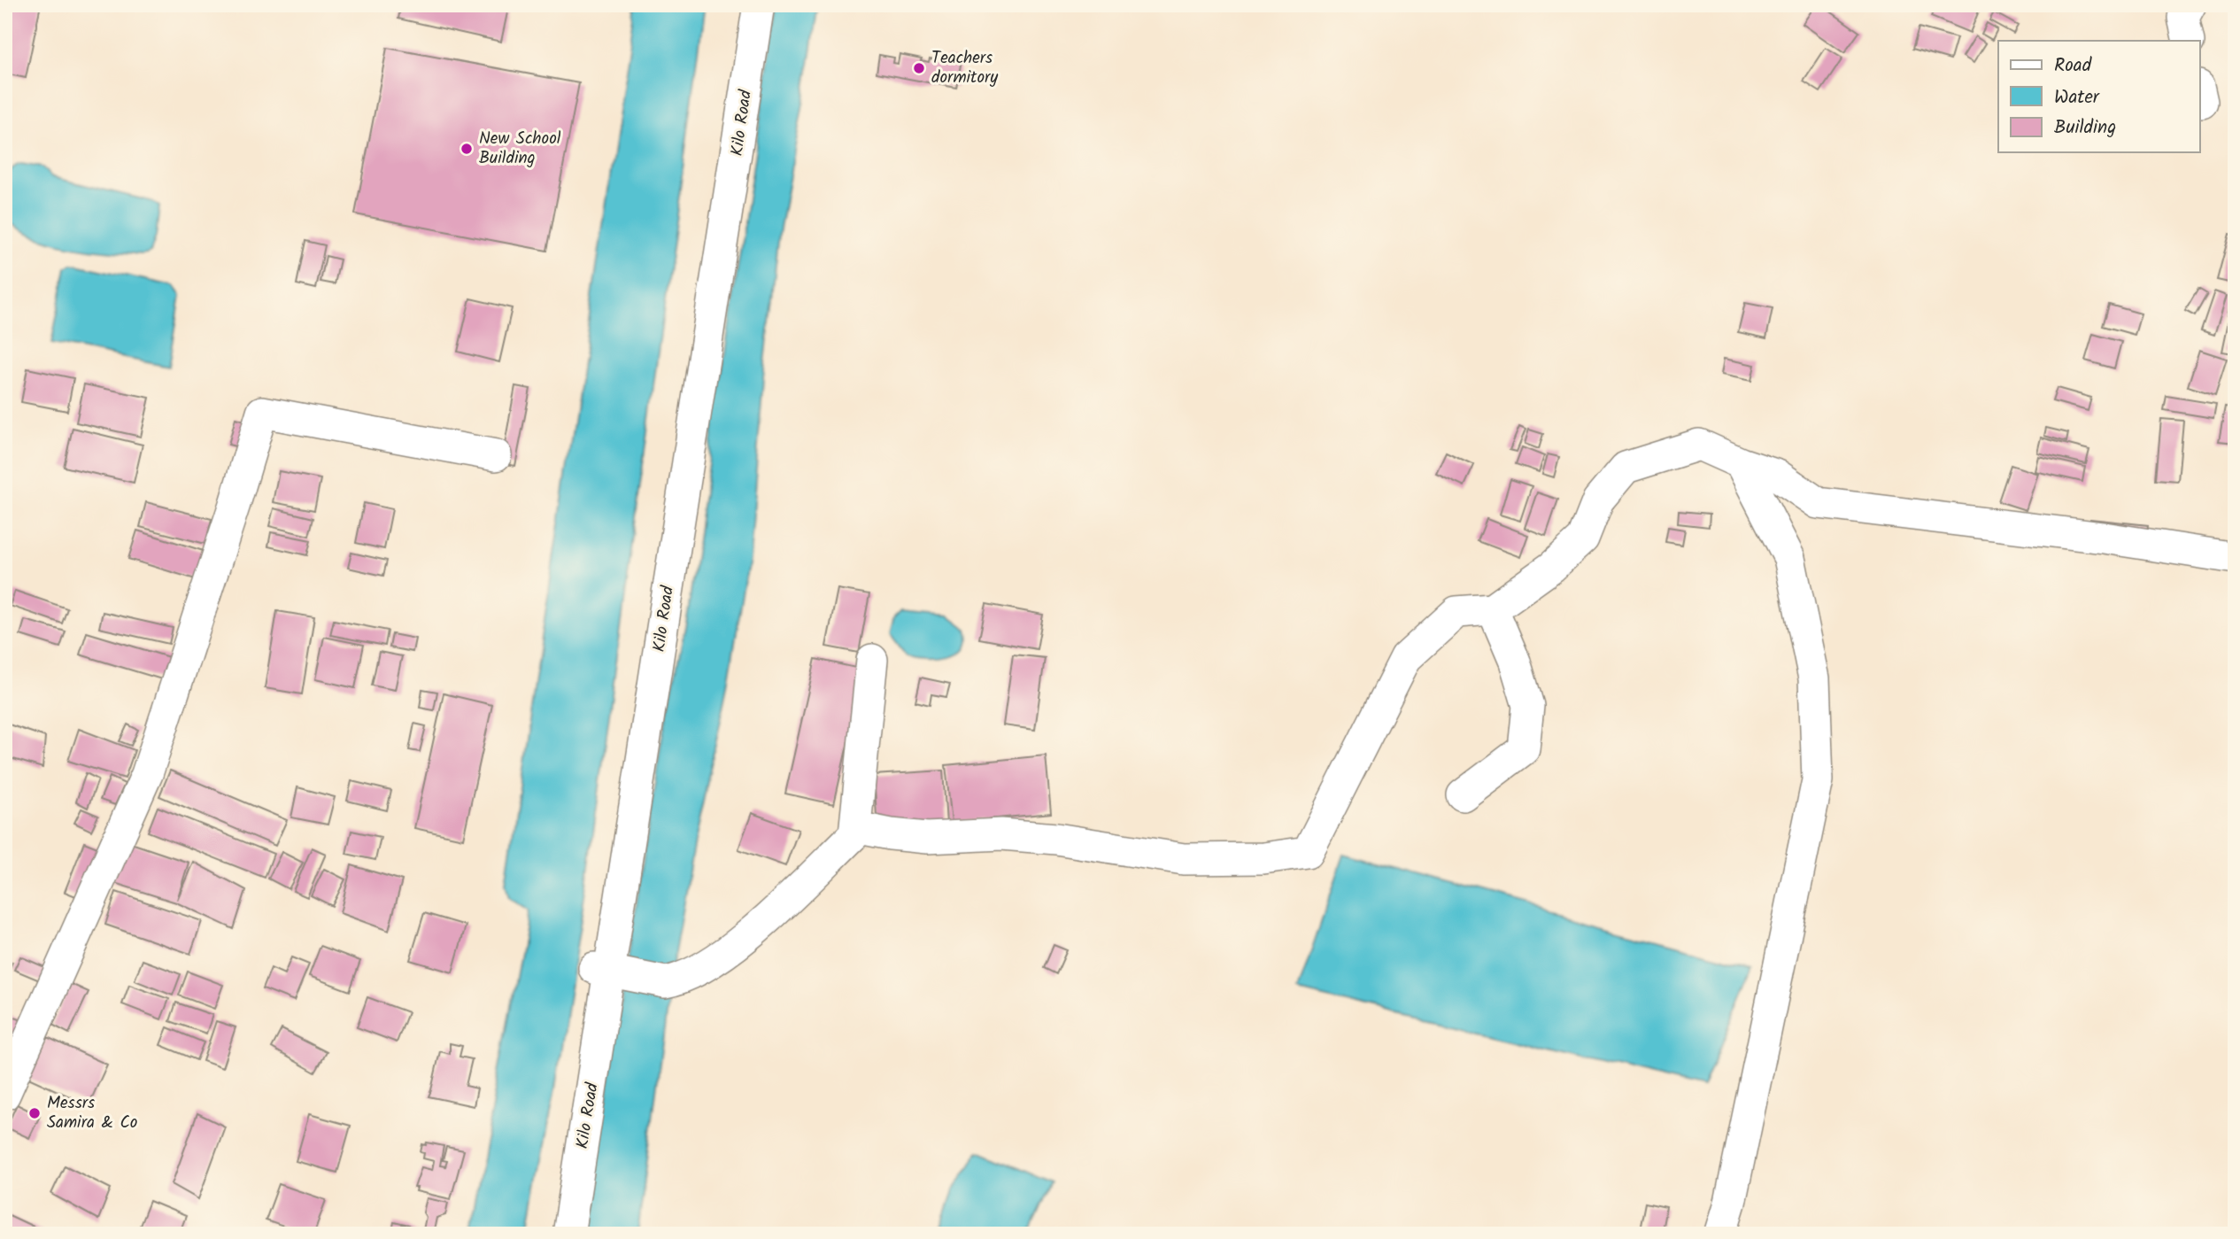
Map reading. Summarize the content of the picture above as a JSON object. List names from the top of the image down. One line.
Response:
{"streets":{"street":["Kilo Road"]},"places":["Teachers dormitory","New School Building","Messrs Samira & Co"],"legend":["Road","Water","Building"]}
